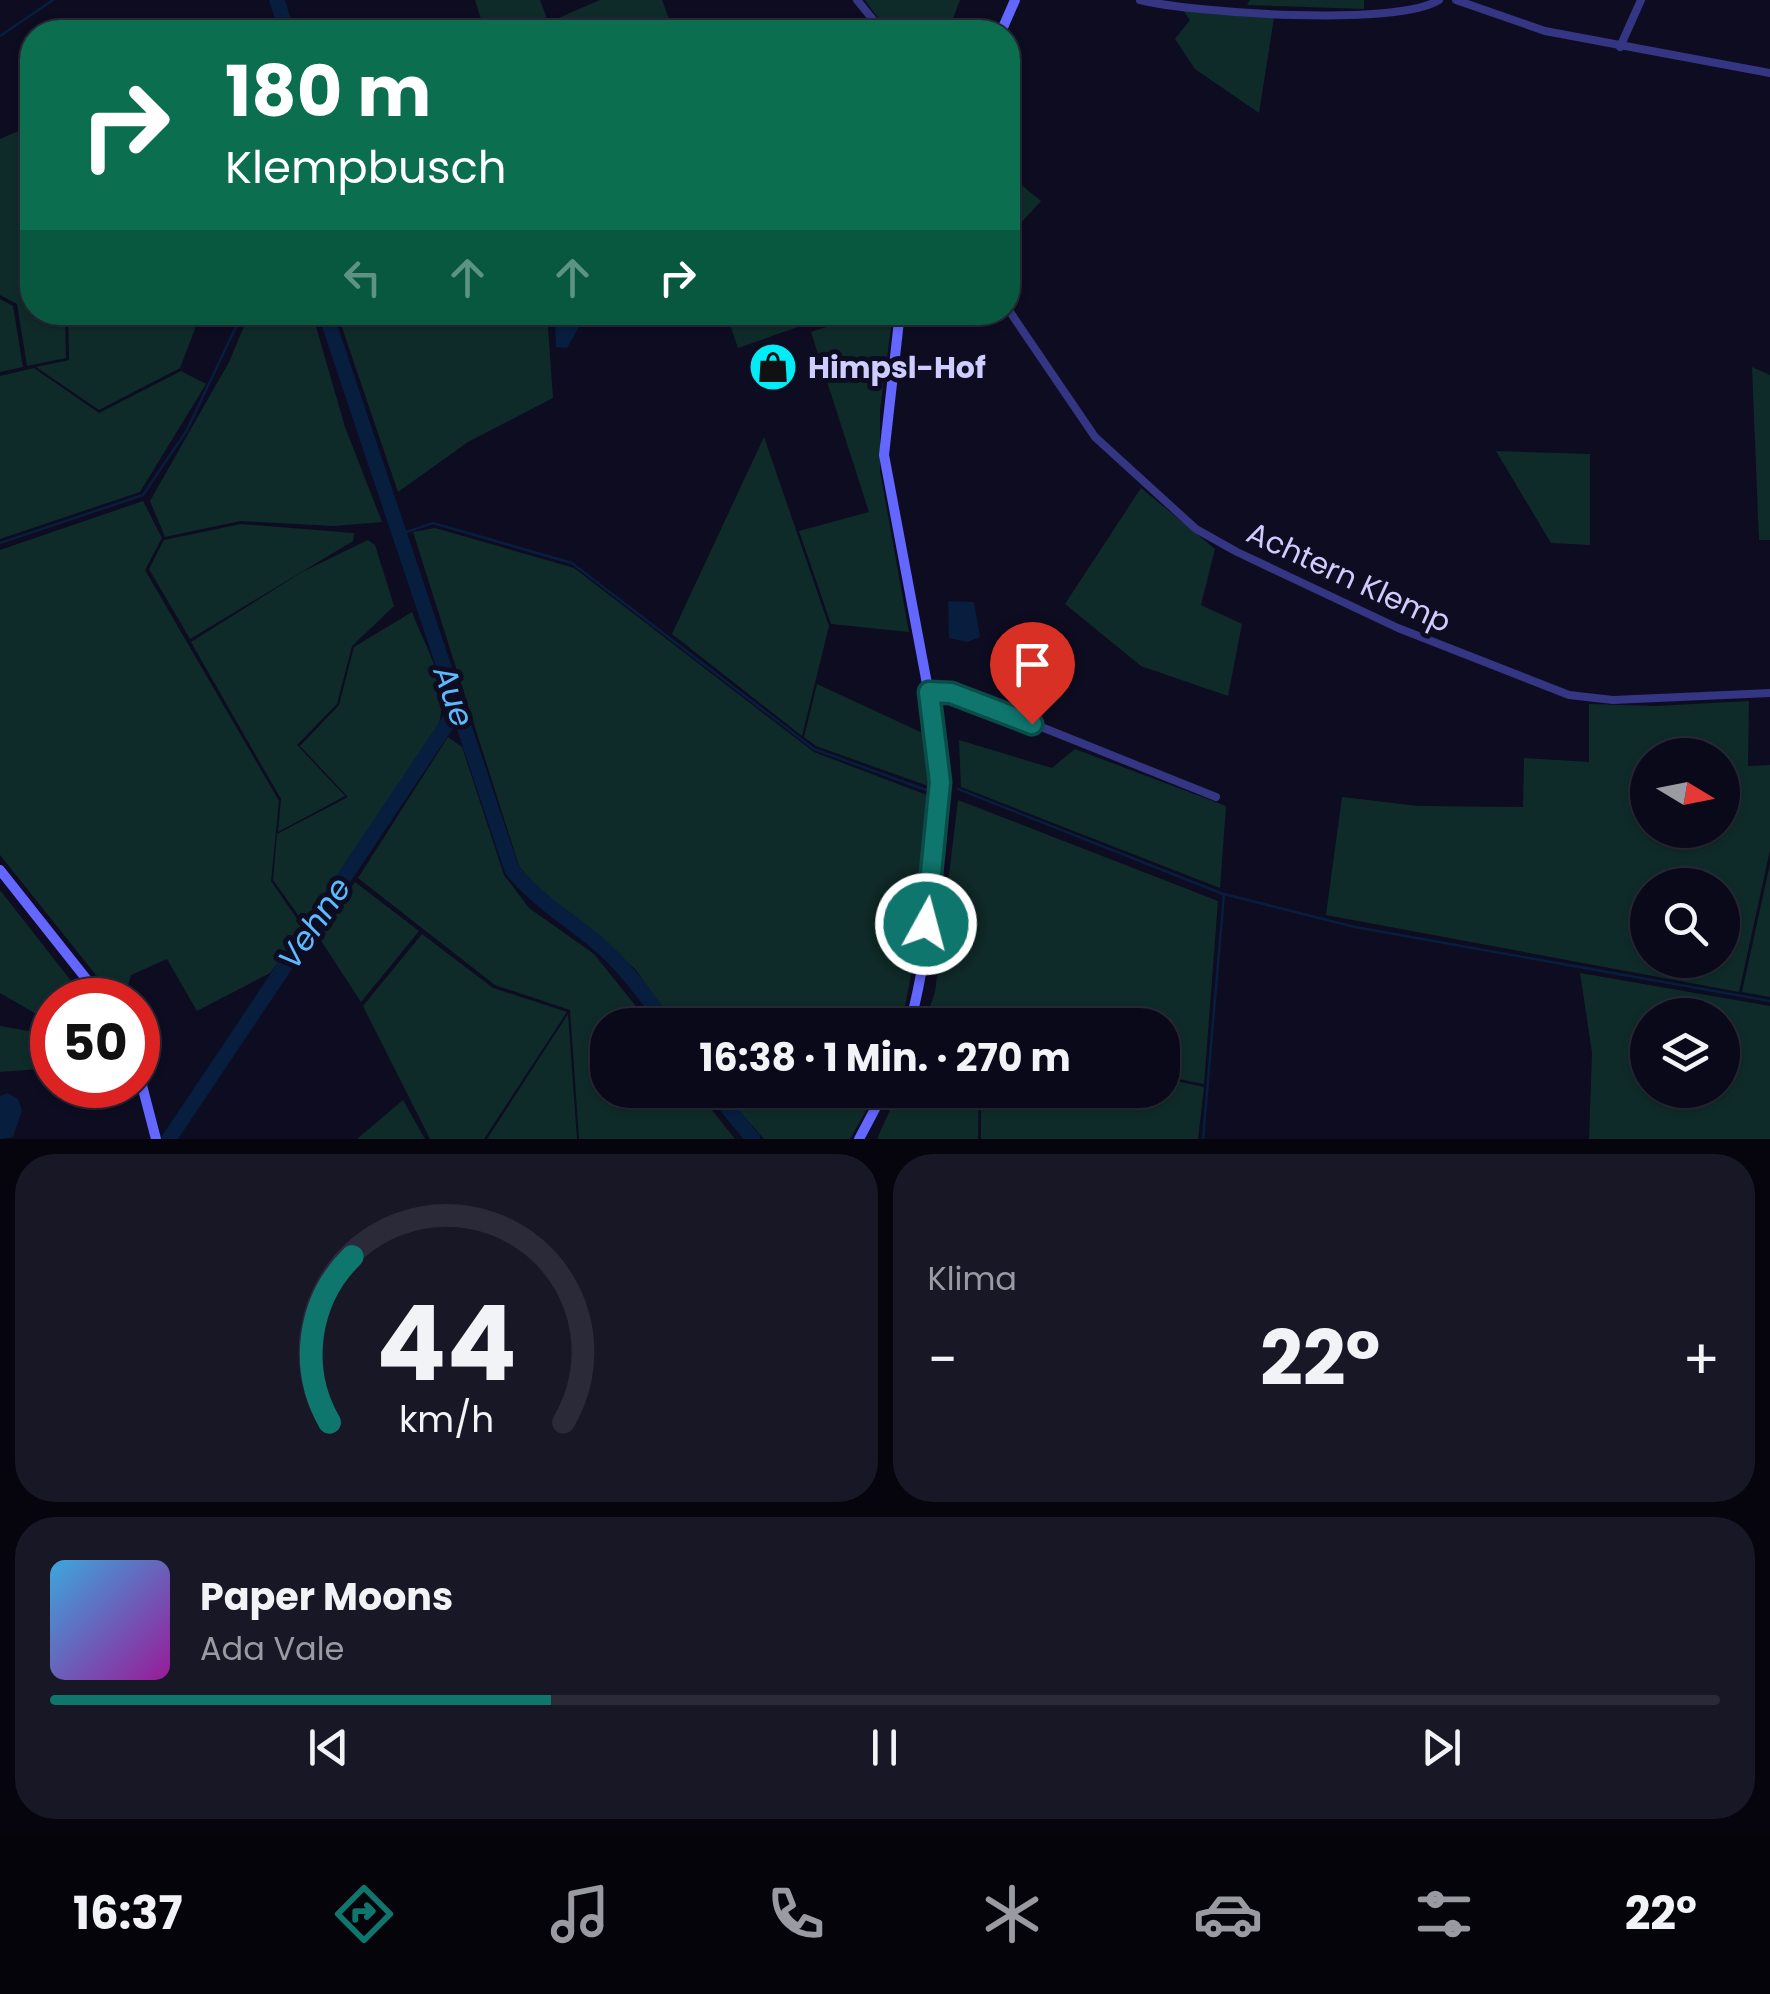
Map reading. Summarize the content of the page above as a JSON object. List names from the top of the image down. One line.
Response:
{"streets":{"street":["Achtern Klemp"]},"water":["Aue","Vehne"],"places":{"shop":["Himpsl-Hof"]},"north":"right","page":{"turn":["180 m","Klempbusch"],"limit":"50","trip":"16:38 · 1 Min. · 270 m","tile":"Klima","heat":["−","22°","+"],"song":["Paper Moons","Ada Vale"],"tabs":["16:37","22°"],"gauge":["44","km/h"]}}
